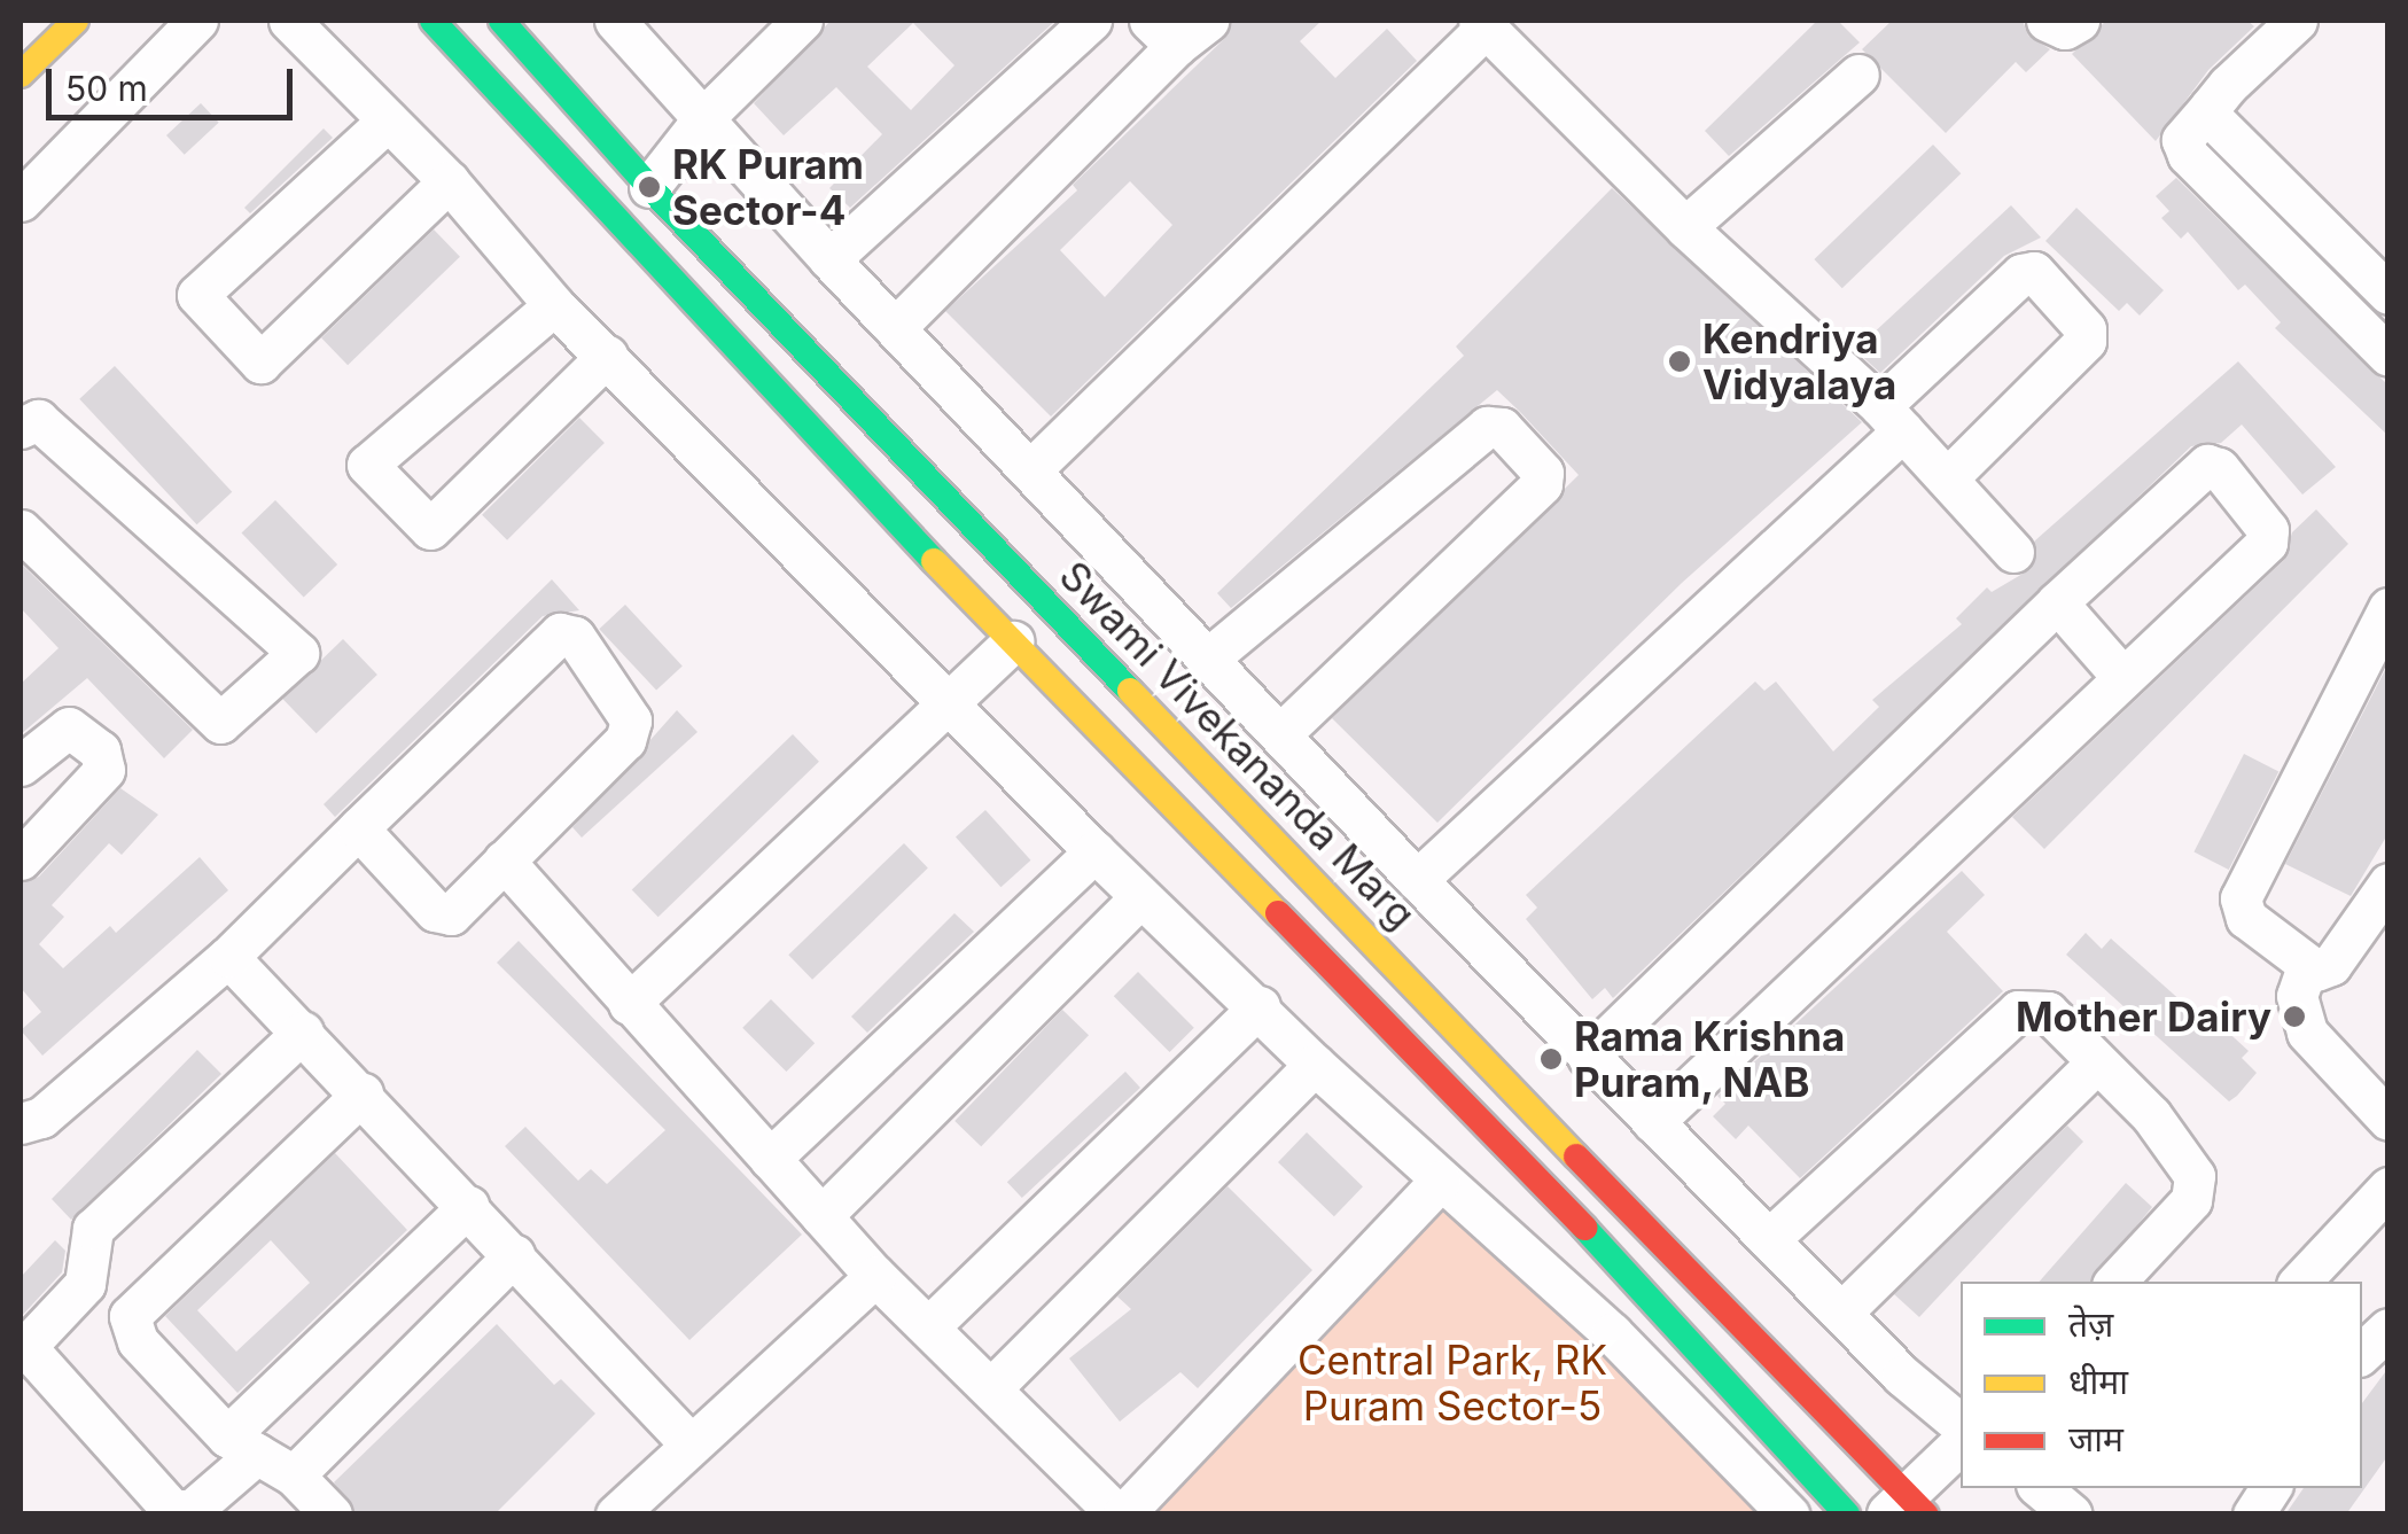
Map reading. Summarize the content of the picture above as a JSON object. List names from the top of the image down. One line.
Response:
{"streets":{"street":["Swami Vivekananda Marg"]},"parks":["Central Park, RK Puram Sector-5"],"places":["RK Puram Sector-4","Kendriya Vidyalaya","Mother Dairy","Rama Krishna Puram, NAB"],"legend":["तेज़","धीमा","जाम"],"scale_bar":"50 m"}
